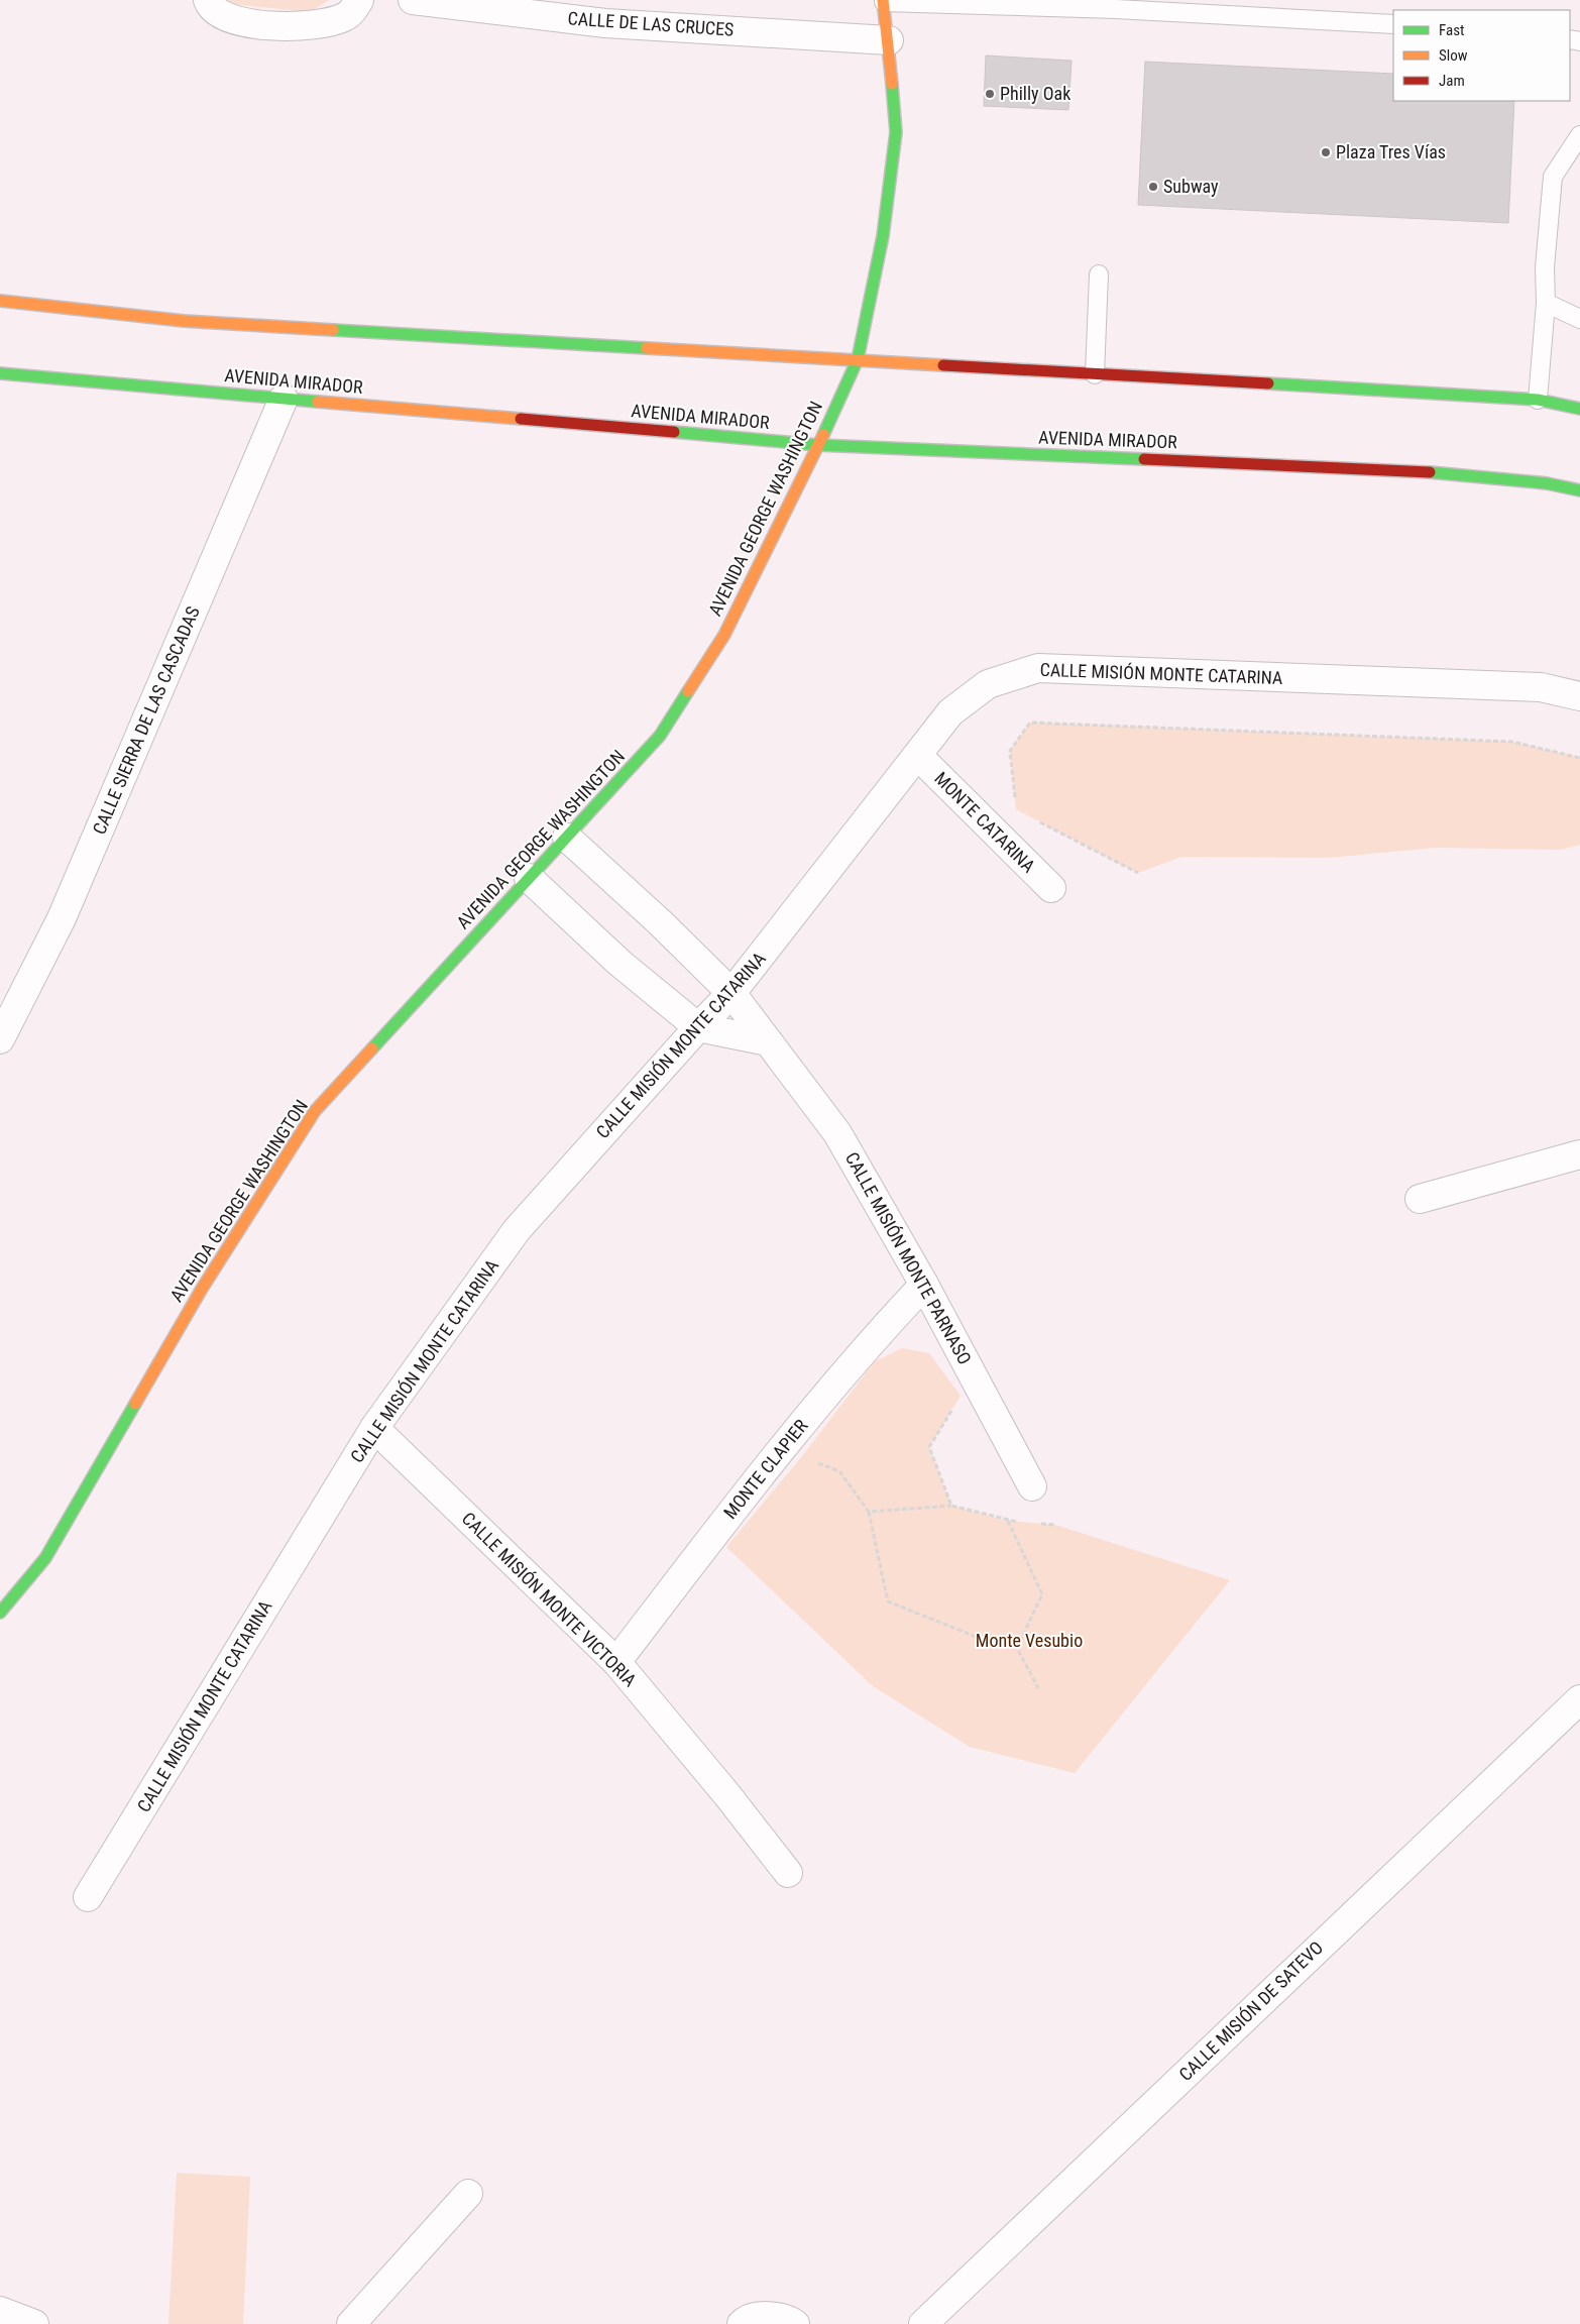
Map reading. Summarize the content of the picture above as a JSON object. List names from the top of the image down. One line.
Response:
{"streets":{"main road":["AVENIDA MIRADOR","AVENIDA GEORGE WASHINGTON"],"street":["CALLE DE LAS CRUCES","CALLE MISIÓN MONTE CATARINA","CALLE SIERRA DE LAS CASCADAS","MONTE CATARINA","CALLE MISIÓN MONTE PARNASO","MONTE CLAPIER","CALLE MISIÓN MONTE VICTORIA","CALLE MISIÓN DE SATEVO"]},"crossings":[["CALLE DE LAS CRUCES","AVENIDA GEORGE WASHINGTON"],["AVENIDA MIRADOR","AVENIDA GEORGE WASHINGTON"],["AVENIDA MIRADOR","CALLE SIERRA DE LAS CASCADAS"],["AVENIDA GEORGE WASHINGTON","CALLE MISIÓN MONTE PARNASO"],["CALLE MISIÓN MONTE CATARINA","MONTE CATARINA"],["CALLE MISIÓN MONTE CATARINA","CALLE MISIÓN MONTE PARNASO"],["CALLE MISIÓN MONTE CATARINA","CALLE MISIÓN MONTE VICTORIA"],["CALLE MISIÓN MONTE PARNASO","MONTE CLAPIER"],["MONTE CLAPIER","CALLE MISIÓN MONTE VICTORIA"]],"parks":["Monte Vesubio"],"places":["Philly Oak","Plaza Tres Vías","Subway"],"legend":["Fast","Slow","Jam"]}
